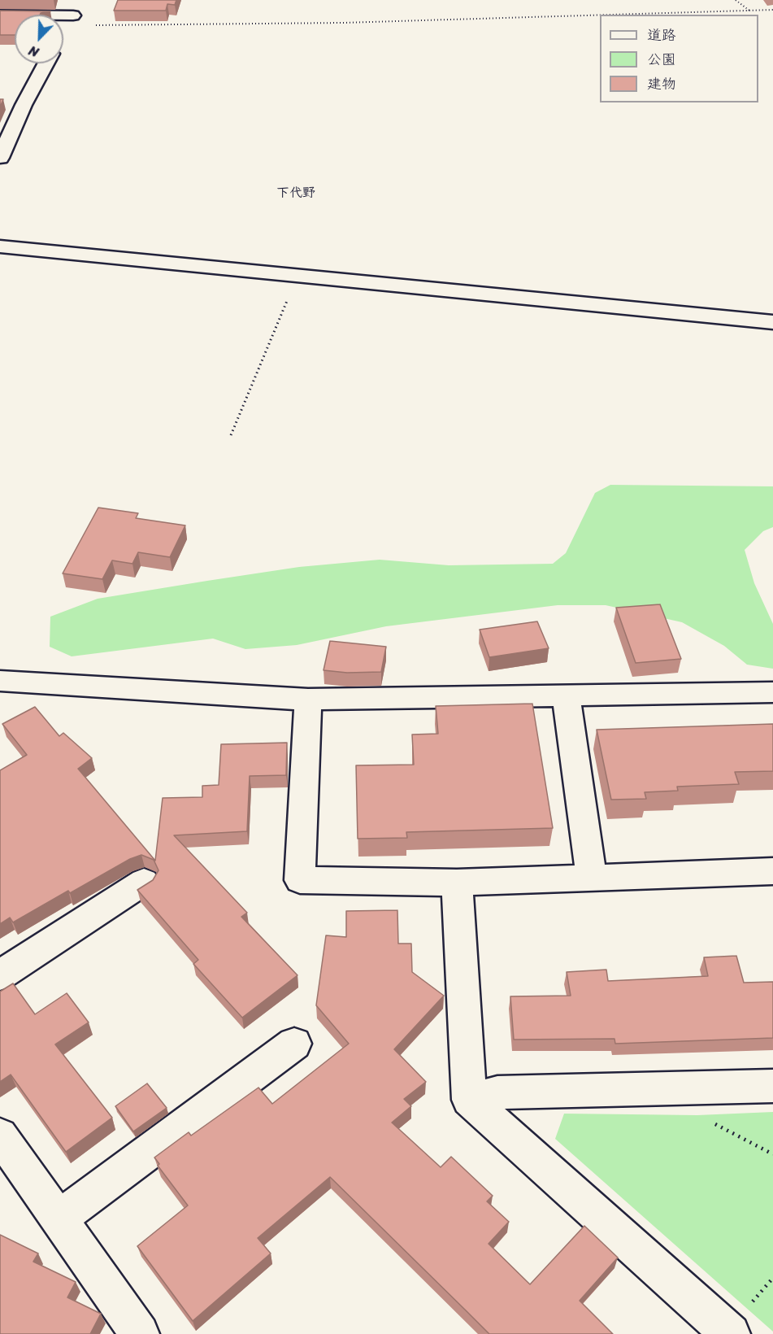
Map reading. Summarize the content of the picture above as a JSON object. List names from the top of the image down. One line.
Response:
{"districts":["下代野"],"legend":["道路","公園","建物"],"north":"bottom left"}
